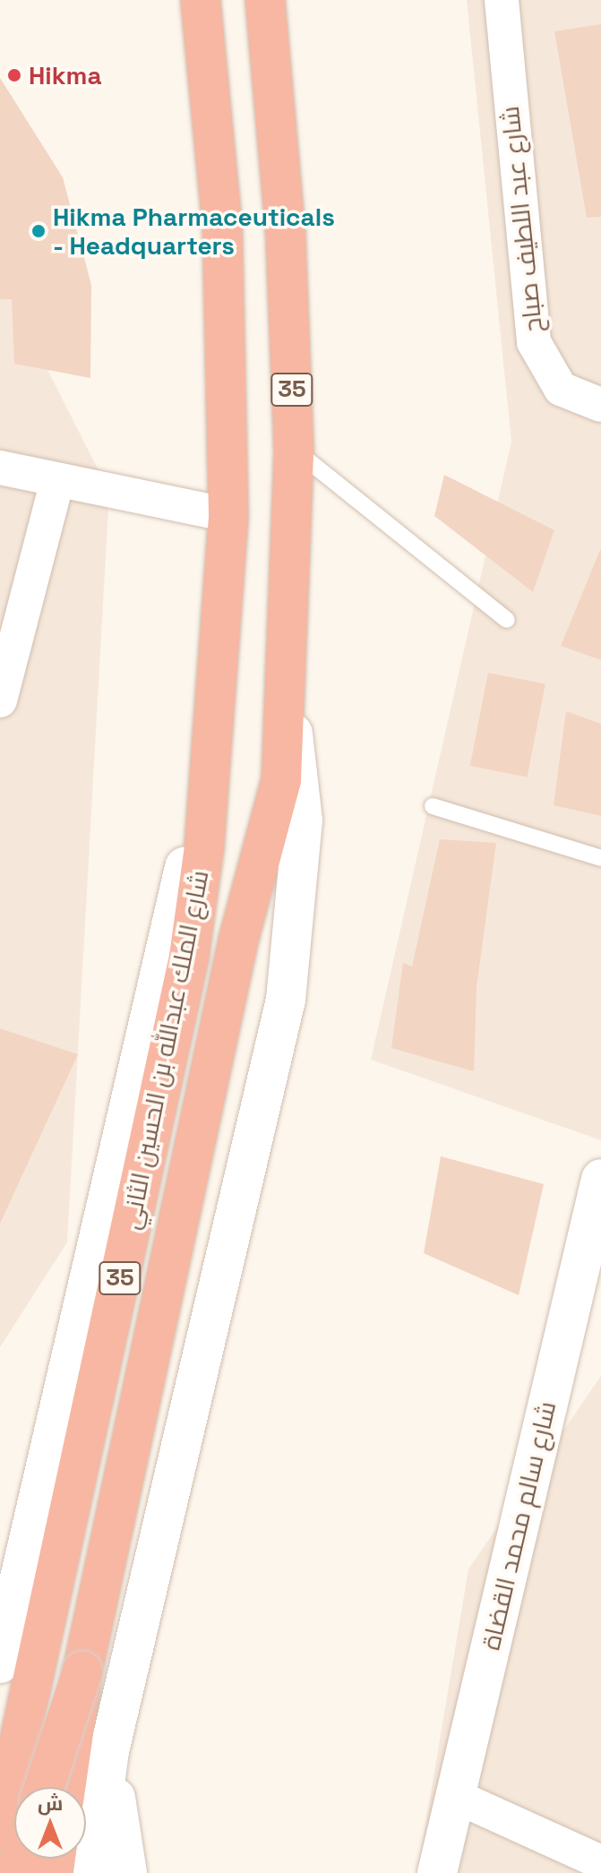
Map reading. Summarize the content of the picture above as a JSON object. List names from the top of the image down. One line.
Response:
{"streets":{"highway":["35","شارع الملك عبدالله بن الحسين الثاني"],"main road":["شارع سالم محمد القضاة"],"street":["شارع عبد اللطيف صباح"]},"places":["Hikma","Hikma Pharmaceuticals - Headquarters"],"north":"top"}
